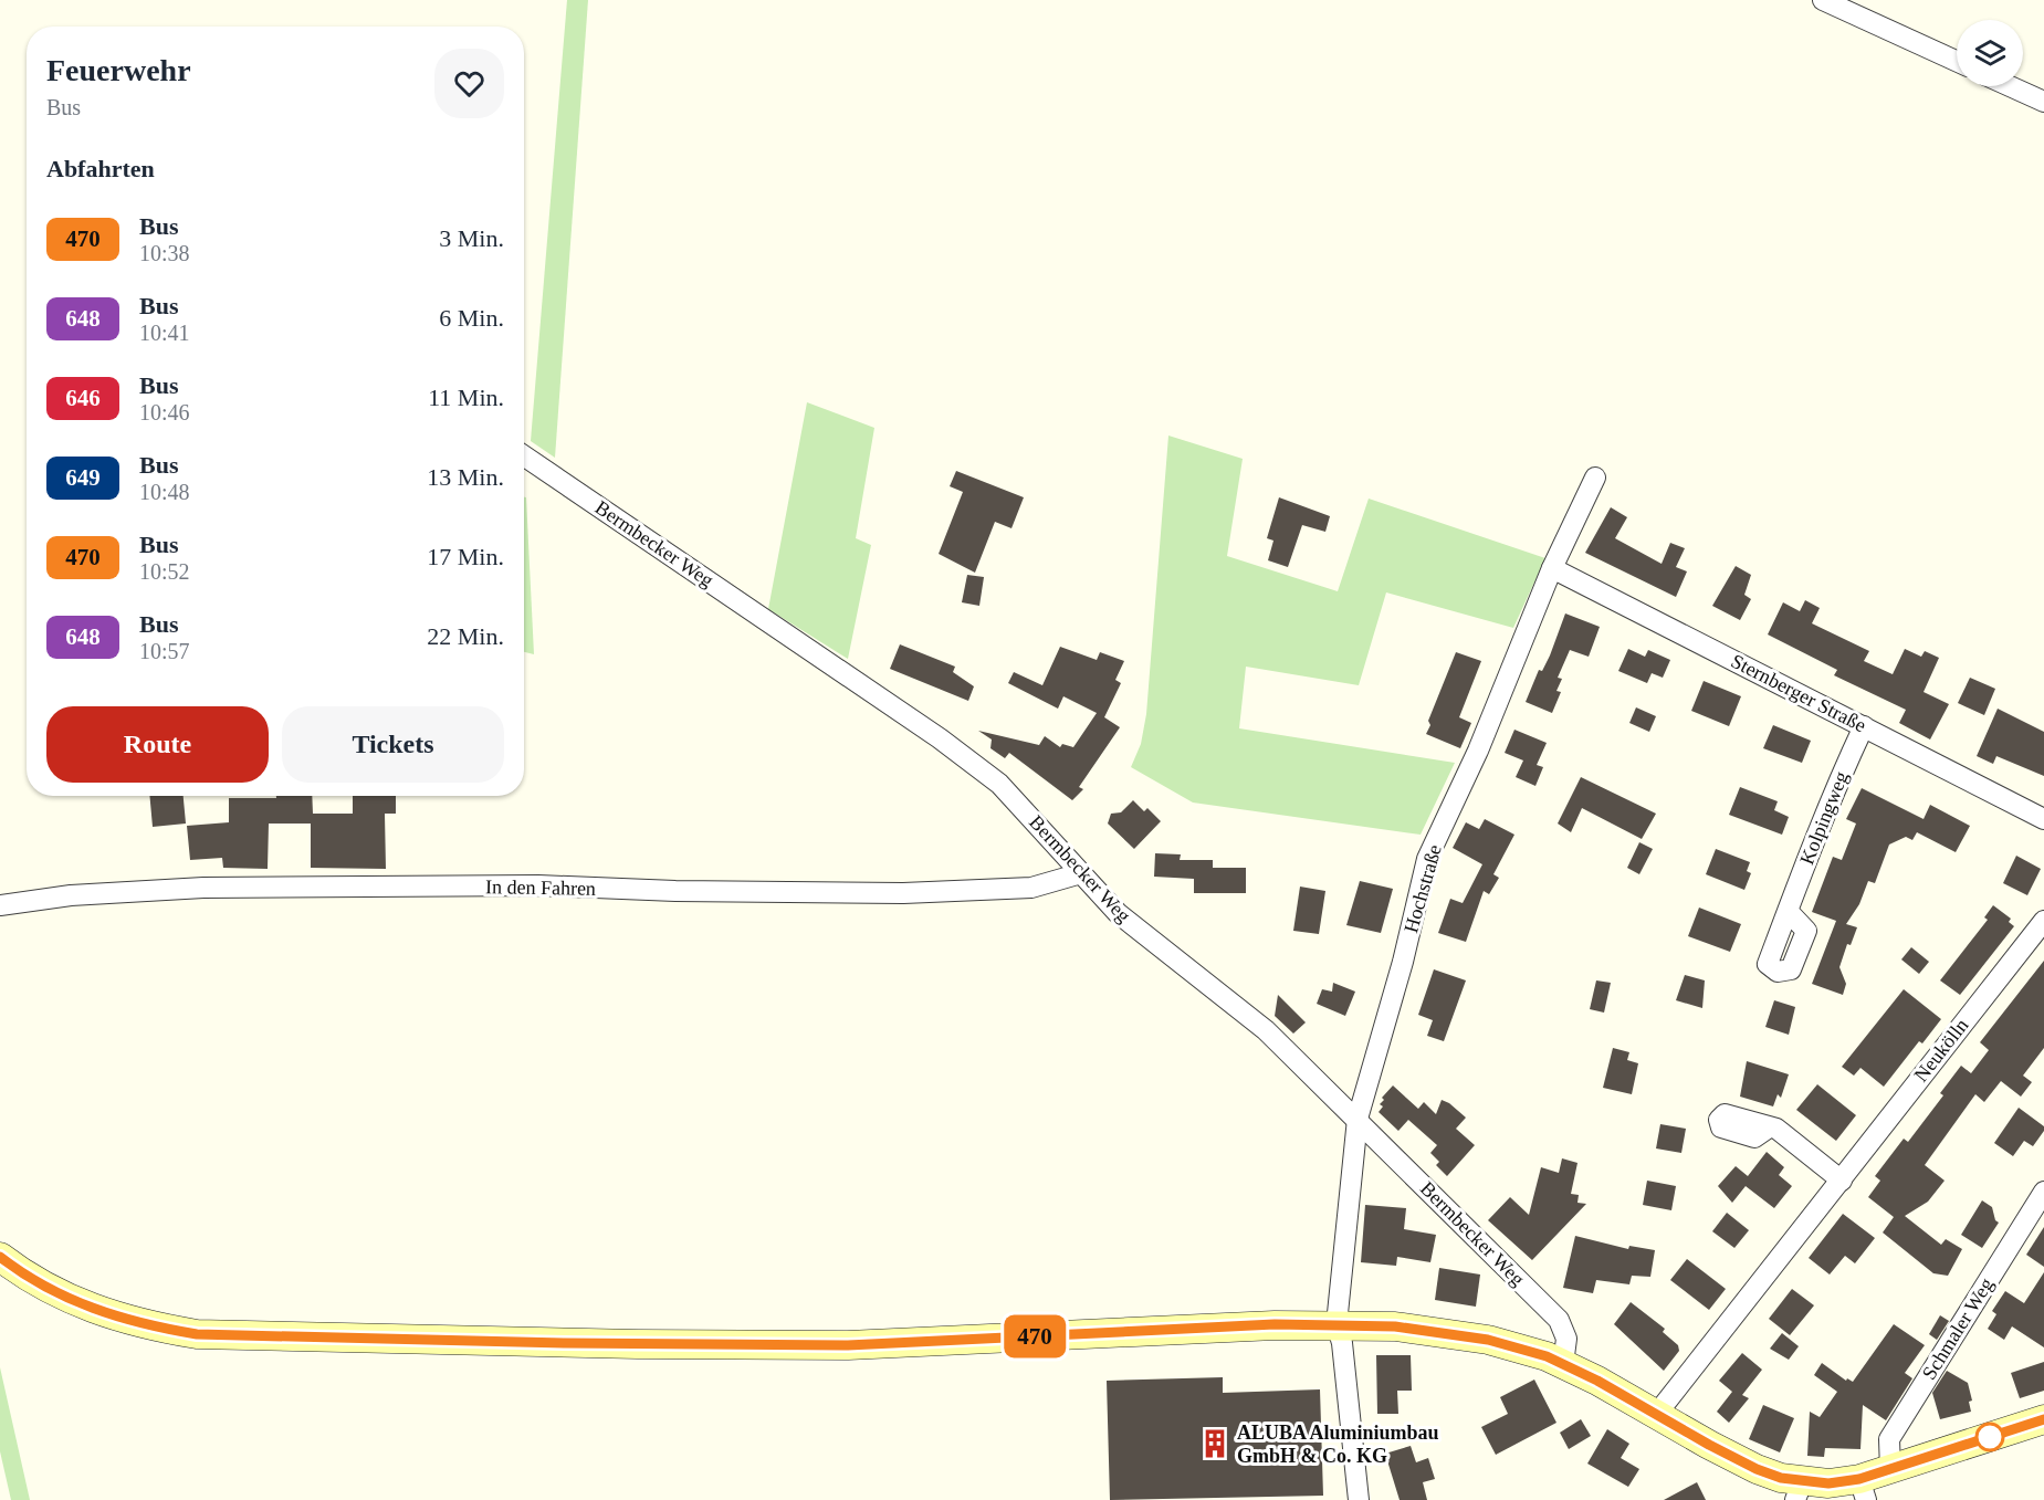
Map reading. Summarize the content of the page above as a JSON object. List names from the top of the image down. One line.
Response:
{"streets":{"street":["Bermbecker Weg","Sternberger Straße","Kolpingweg","In den Fahren","Hochstraße","Neukölln","Schmaler Weg"]},"crossings":[["Bermbecker Weg","In den Fahren"],["Bermbecker Weg","Hochstraße"],["Sternberger Straße","Kolpingweg"],["Sternberger Straße","Hochstraße"]],"places":{"building":["ALUBA Aluminiumbau GmbH & Co. KG"]},"lines":["bus line 470"],"page":{"on_map":"470","heading":[["Feuerwehr","Bus"],"Abfahrten"],"list":[{"mark":"470","name":"Bus","note":"10:38","value":"3 Min."},{"mark":"648","name":"Bus","note":"10:41","value":"6 Min."},{"mark":"646","name":"Bus","note":"10:46","value":"11 Min."},{"mark":"649","name":"Bus","note":"10:48","value":"13 Min."},{"mark":"470","name":"Bus","note":"10:52","value":"17 Min."},{"mark":"648","name":"Bus","note":"10:57","value":"22 Min."}],"buttons":["Route","Tickets"]}}
